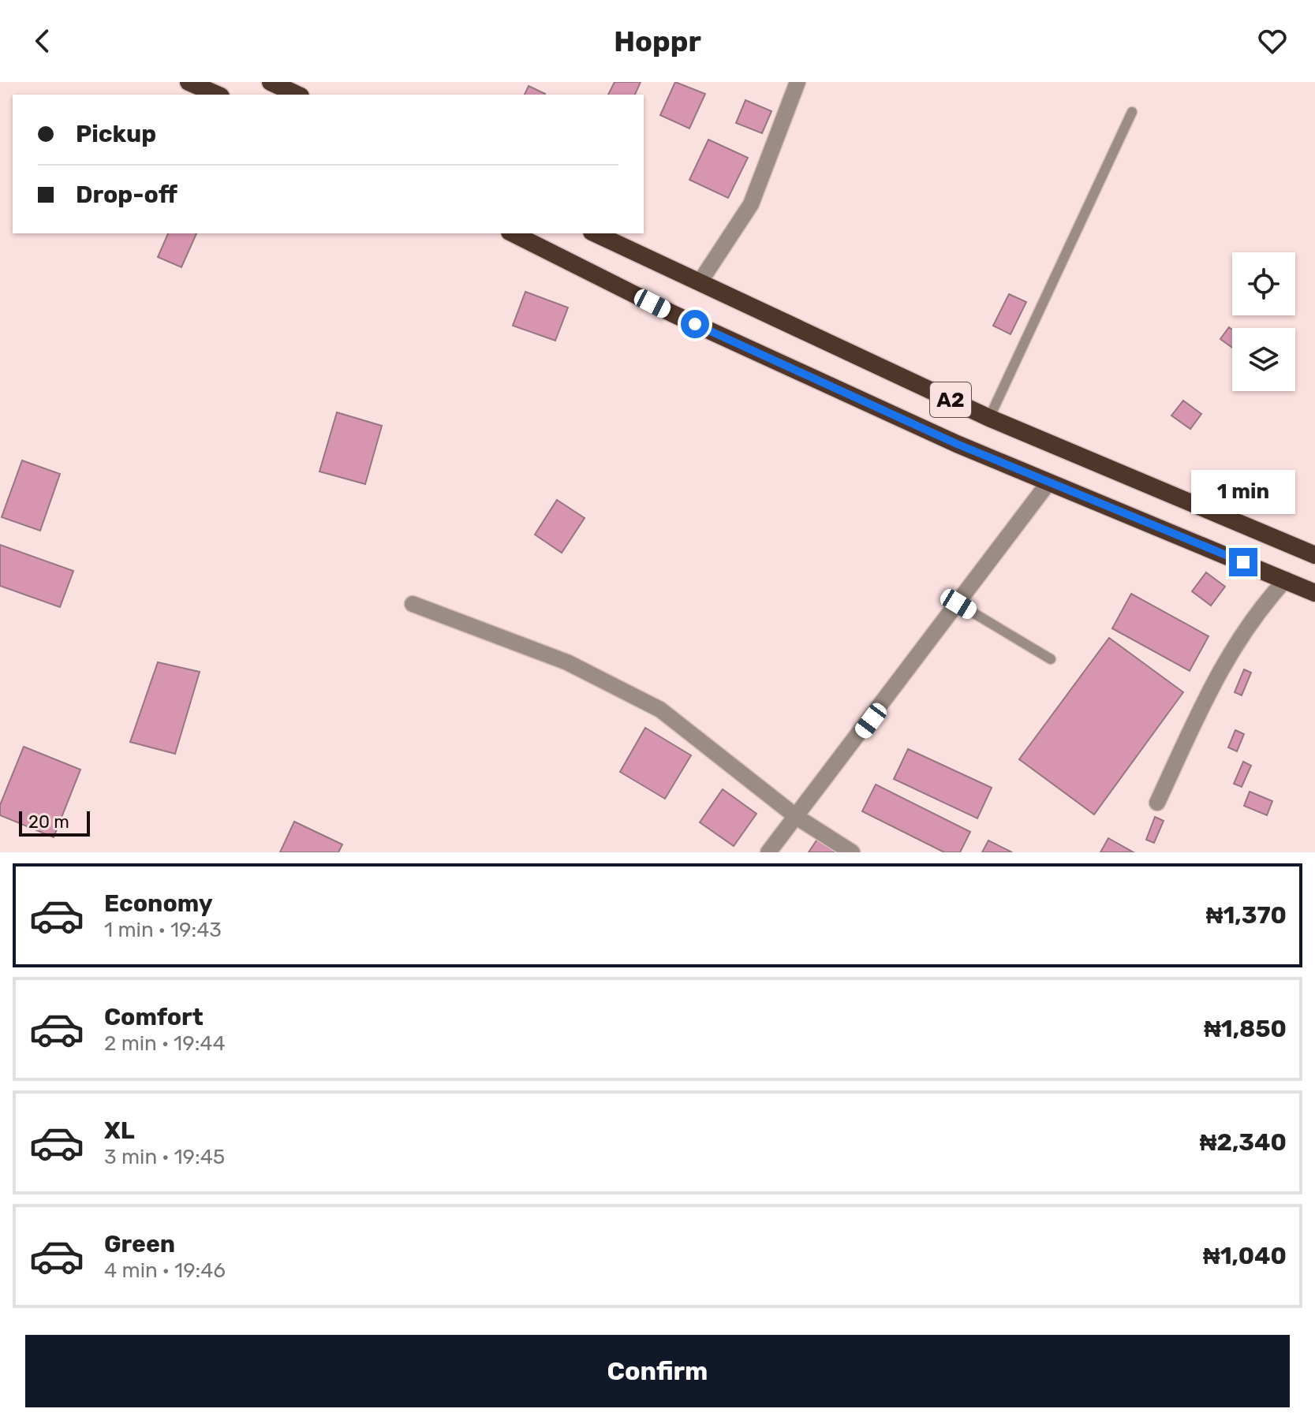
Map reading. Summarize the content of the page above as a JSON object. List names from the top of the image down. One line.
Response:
{"streets":{"highway":["A2"]},"scale_bar":"20 m","page":{"header":"Hoppr","banner":["Pickup","Drop-off"],"bubble":"1 min","scale":"20 m","list":[{"name":"Economy","note":"1 min · 19:43","value":"₦1,370"},{"name":"Comfort","note":"2 min · 19:44","value":"₦1,850"},{"name":"XL","note":"3 min · 19:45","value":"₦2,340"},{"name":"Green","note":"4 min · 19:46","value":"₦1,040"}],"buttons":"Confirm"}}
